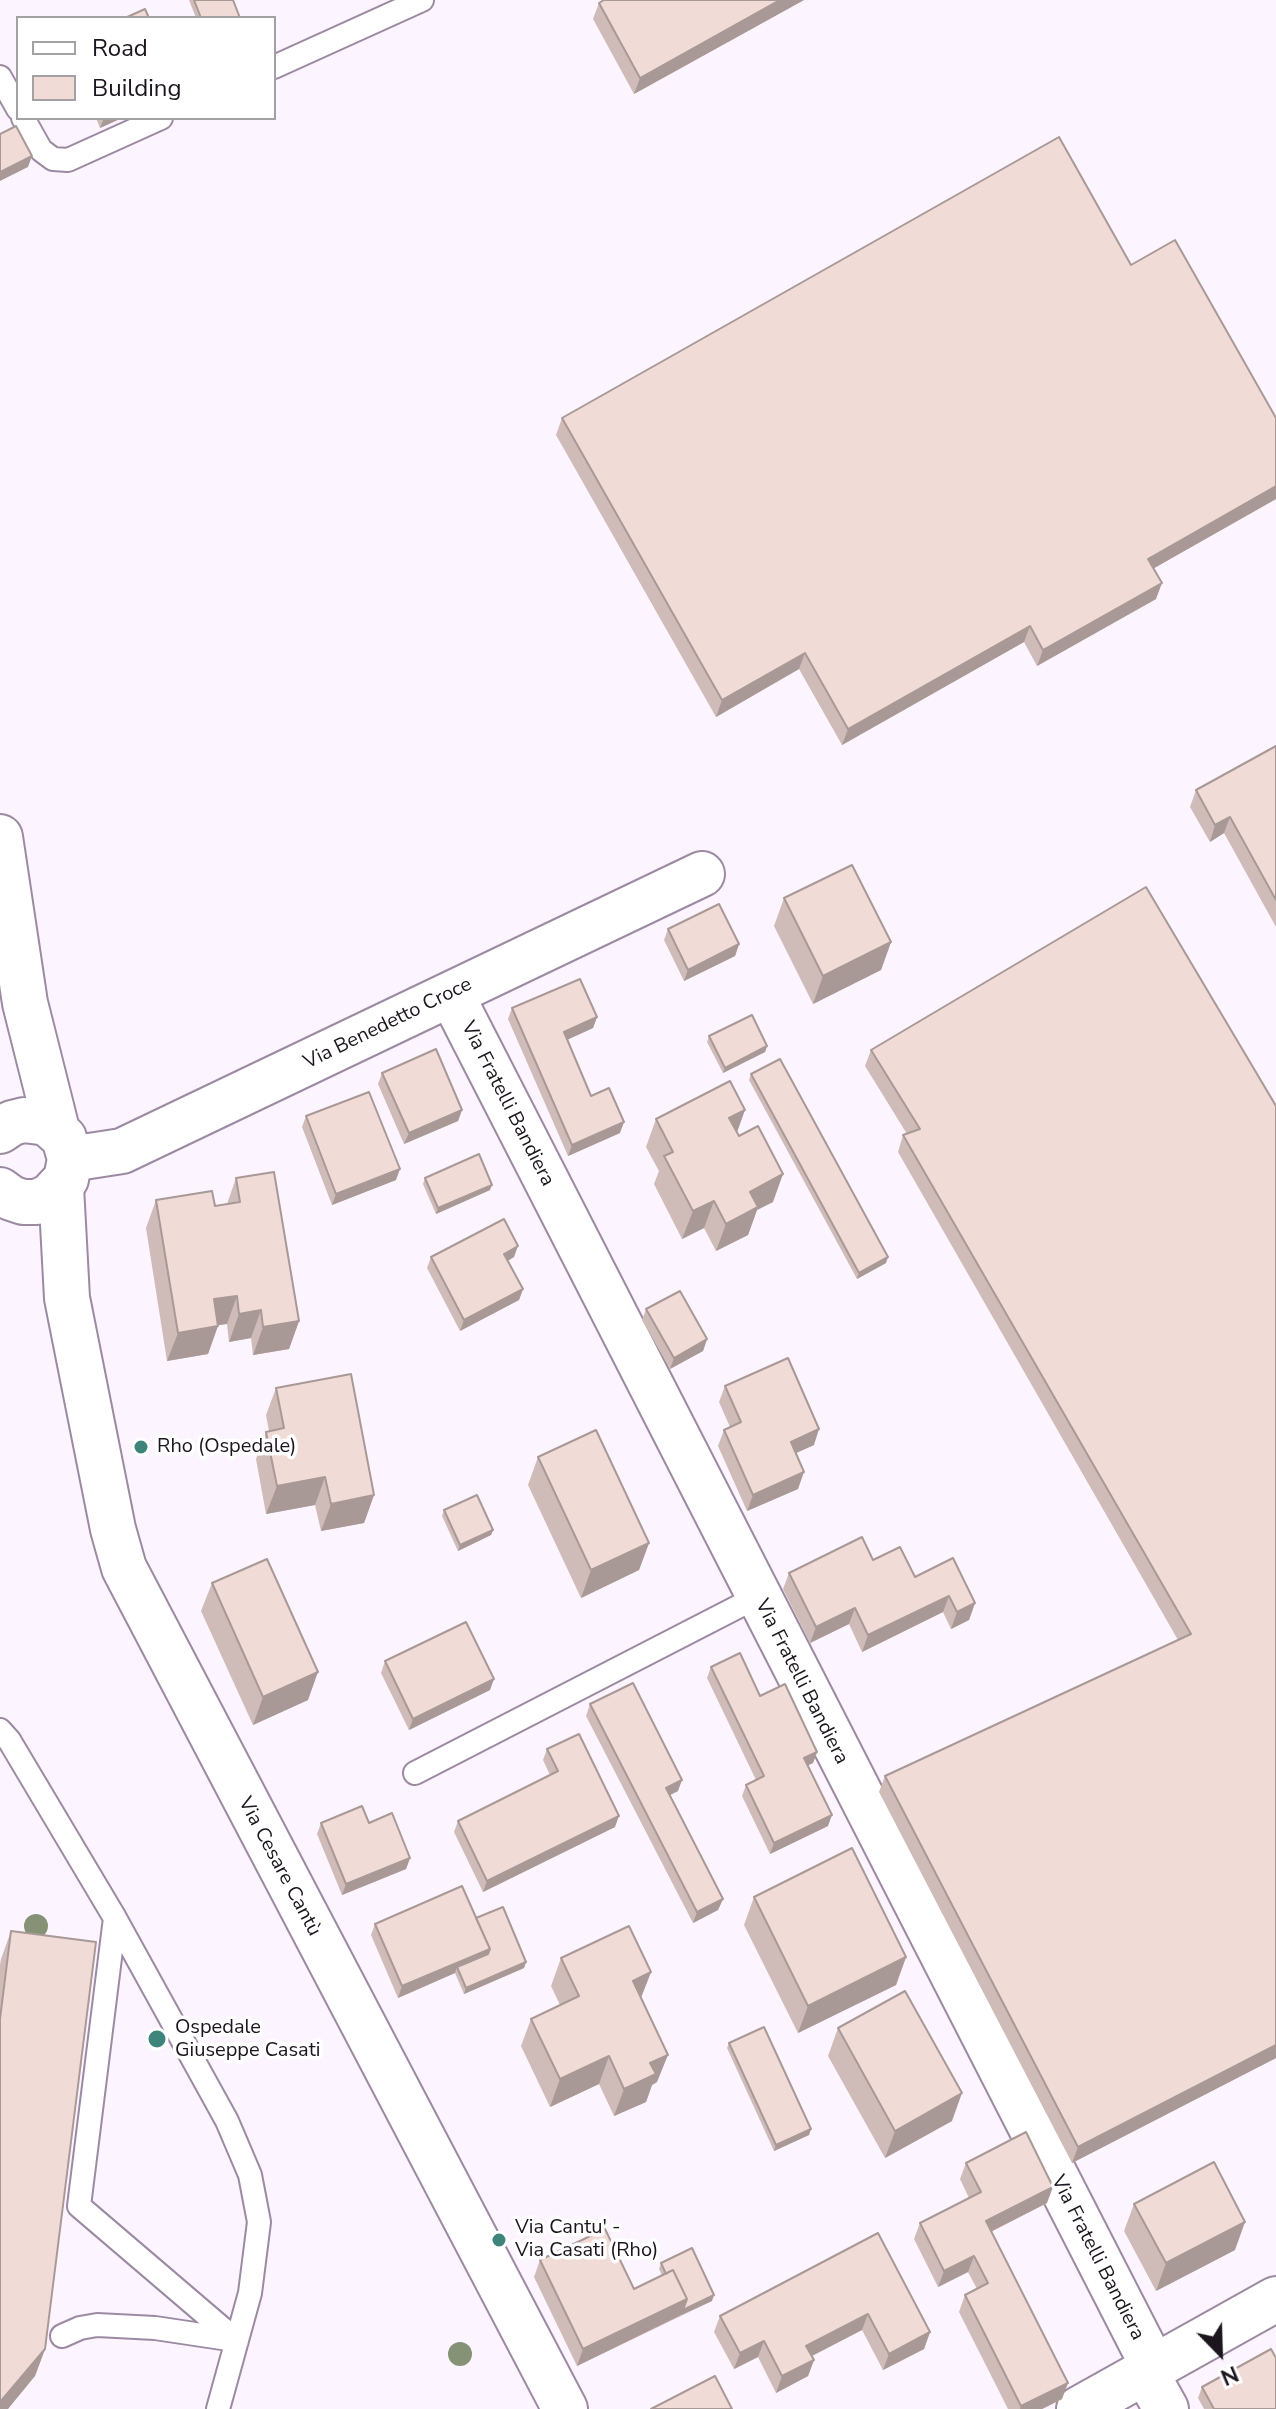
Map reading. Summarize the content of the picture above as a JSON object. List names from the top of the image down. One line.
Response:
{"streets":{"street":["Via Benedetto Croce","Via Fratelli Bandiera","Via Cesare Cantù"]},"crossings":[["Via Benedetto Croce","Via Fratelli Bandiera"],["Via Benedetto Croce","Via Cesare Cantù"]],"places":["Rho (Ospedale)","Ospedale Giuseppe Casati","Via Cantu' - Via Casati (Rho)"],"legend":["Road","Building"],"north":"bottom right"}
